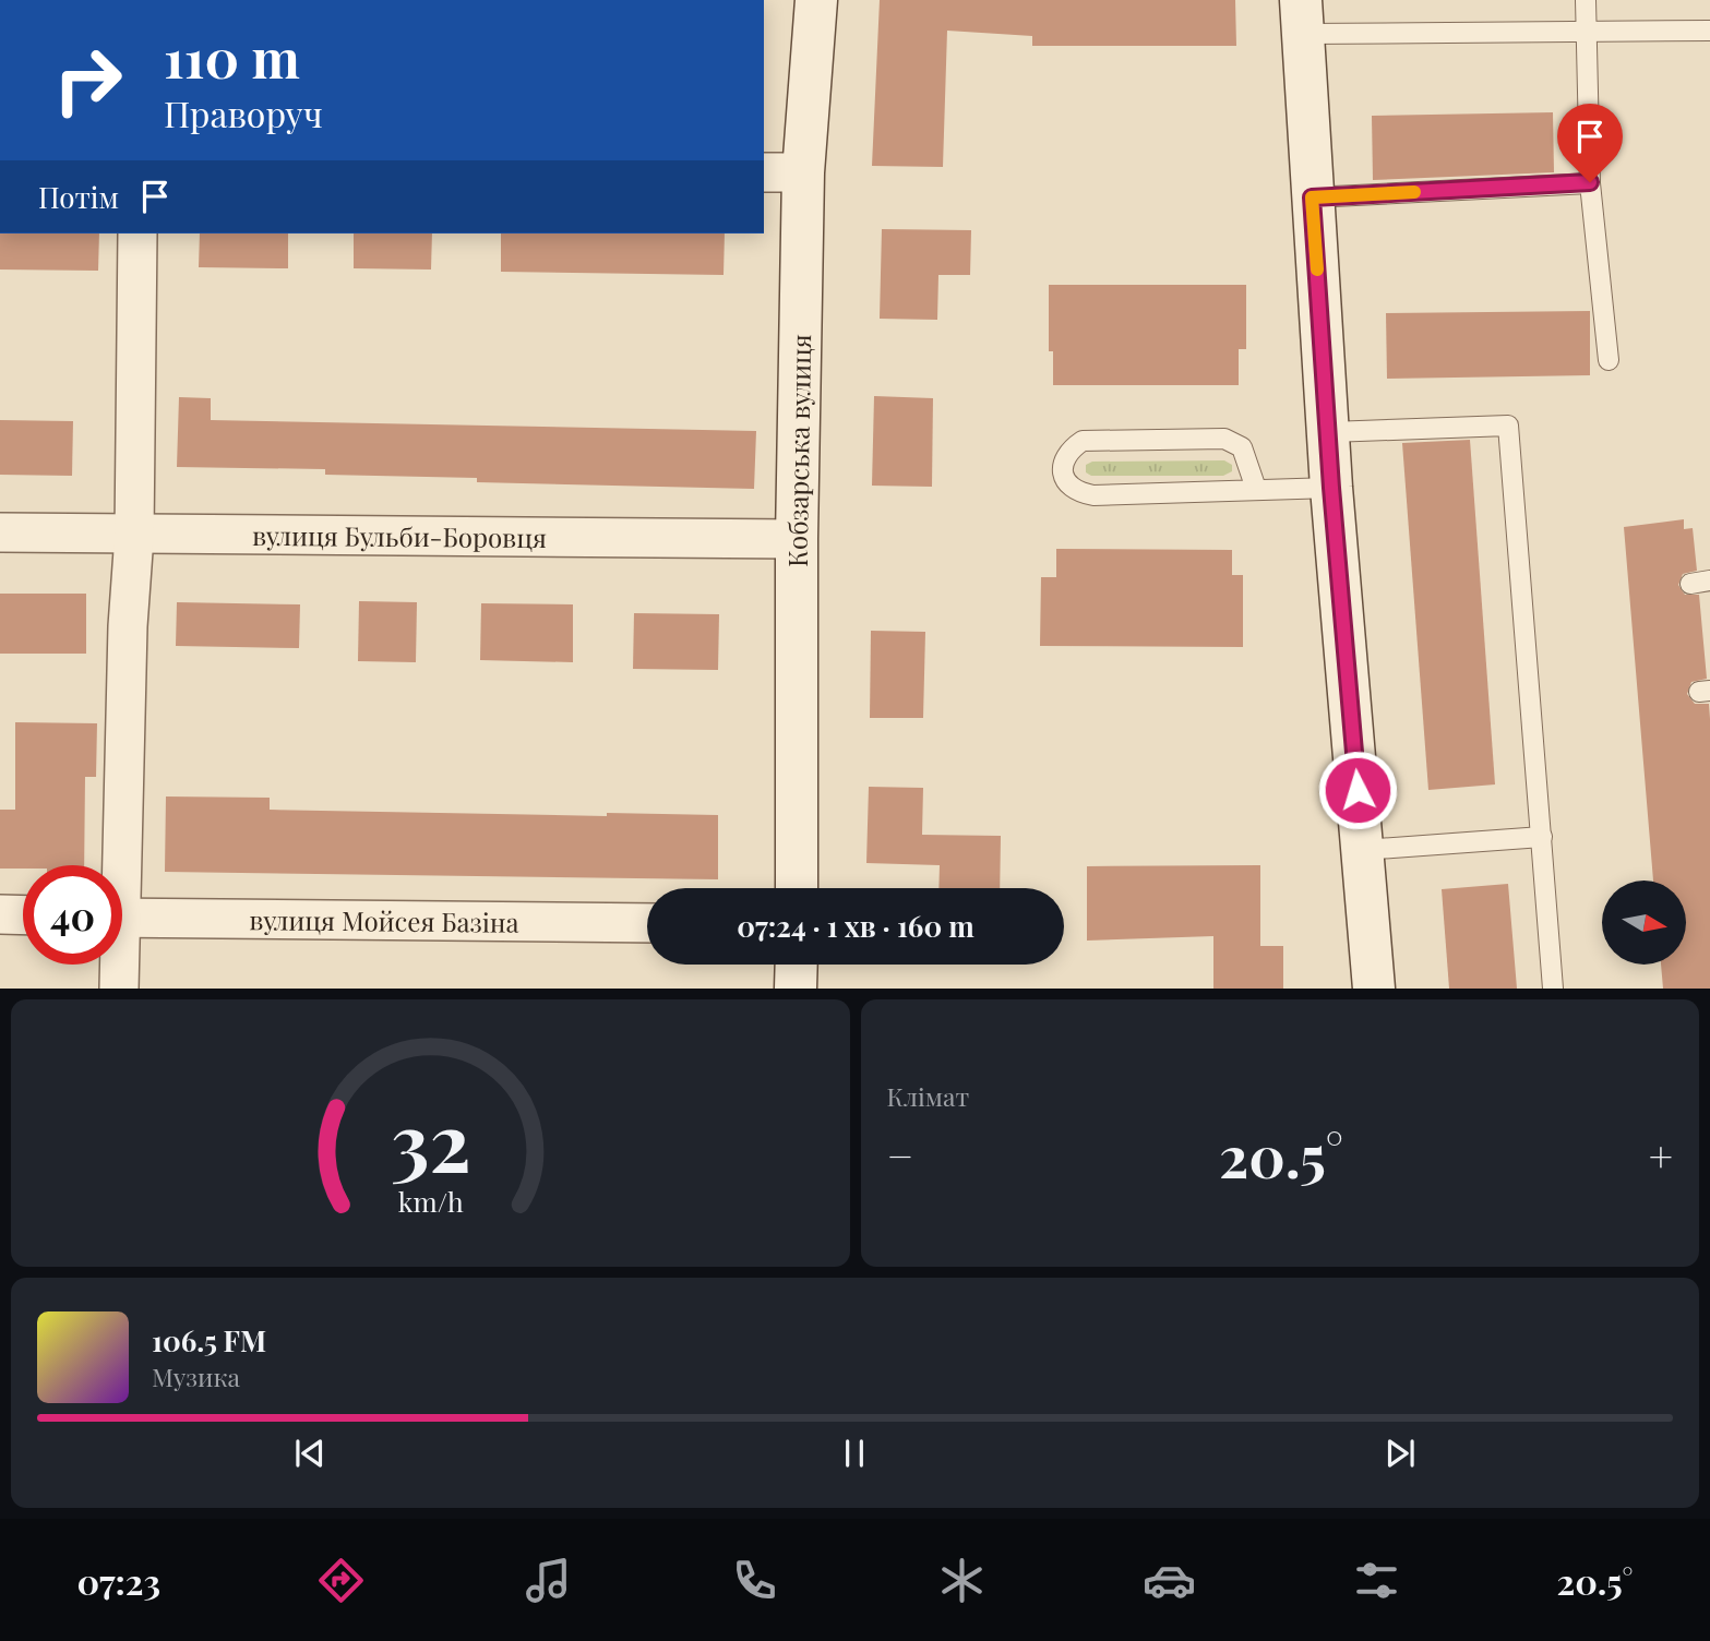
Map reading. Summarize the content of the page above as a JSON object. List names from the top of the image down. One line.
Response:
{"streets":{"street":["Кобзарська вулиця","вулиця Бульби-Боровця","вулиця Мойсея Базіна"]},"crossings":[["Кобзарська вулиця","вулиця Бульби-Боровця"]],"north":"right","page":{"turn":["110 m","Праворуч"],"then":"Потім","limit":"40","trip":"07:24 · 1 хв · 160 m","tile":"Клімат","heat":["−","20.5°","+"],"song":["106.5 FM","Музика"],"tabs":["07:23","20.5°"],"gauge":["32","km/h"]}}
